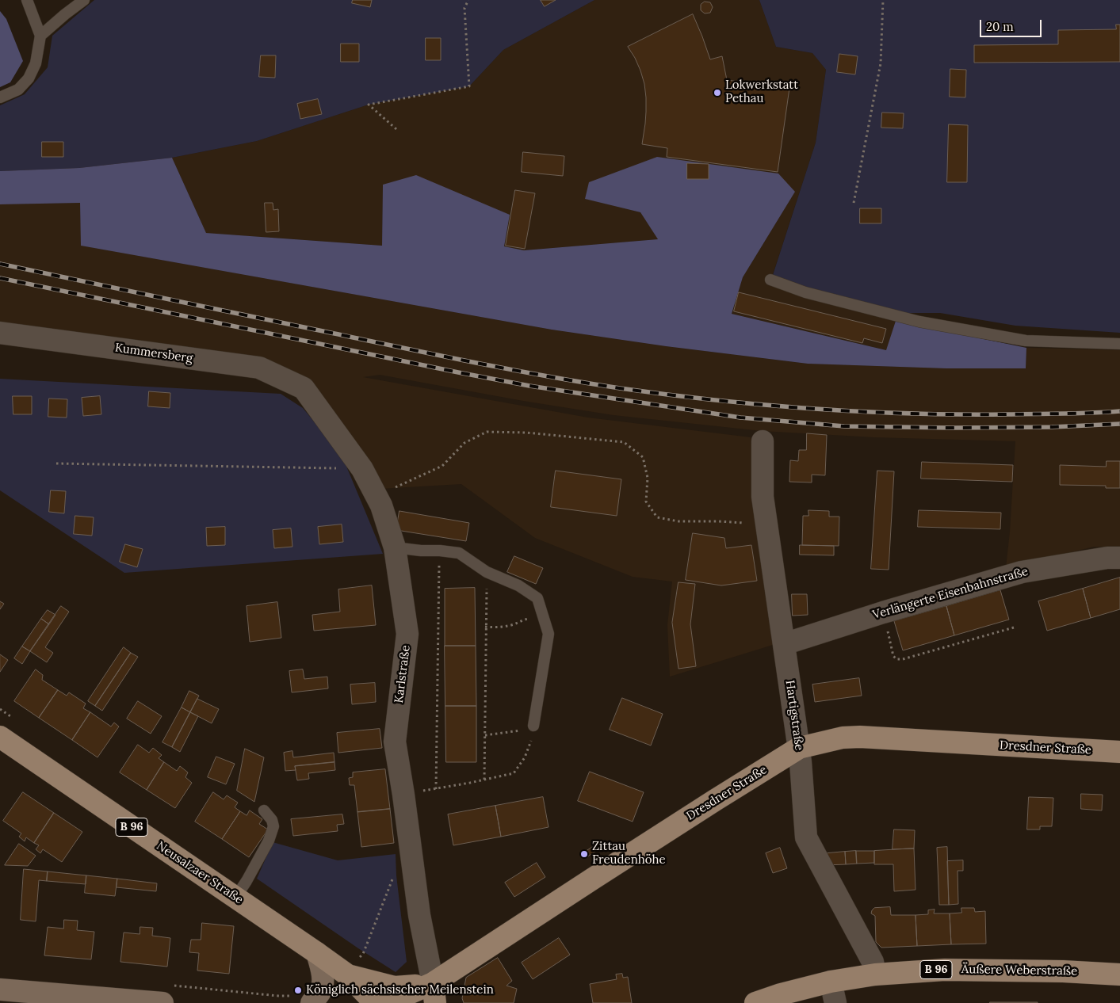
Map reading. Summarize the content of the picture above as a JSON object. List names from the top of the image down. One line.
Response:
{"streets":{"main road":["Dresdner Straße","B 96","Neusalzaer Straße","Äußere Weberstraße"],"street":["Kummersberg","Verlängerte Eisenbahnstraße","Karlstraße","Hartigstraße"]},"crossings":[["Kummersberg","Karlstraße"],["Verlängerte Eisenbahnstraße","Hartigstraße"],["Karlstraße","Dresdner Straße"],["Hartigstraße","Dresdner Straße"],["Hartigstraße","Äußere Weberstraße"]],"places":["Lokwerkstatt Pethau","Zittau Freudenhöhe","Königlich sächsischer Meilenstein"],"scale_bar":"20 m"}
